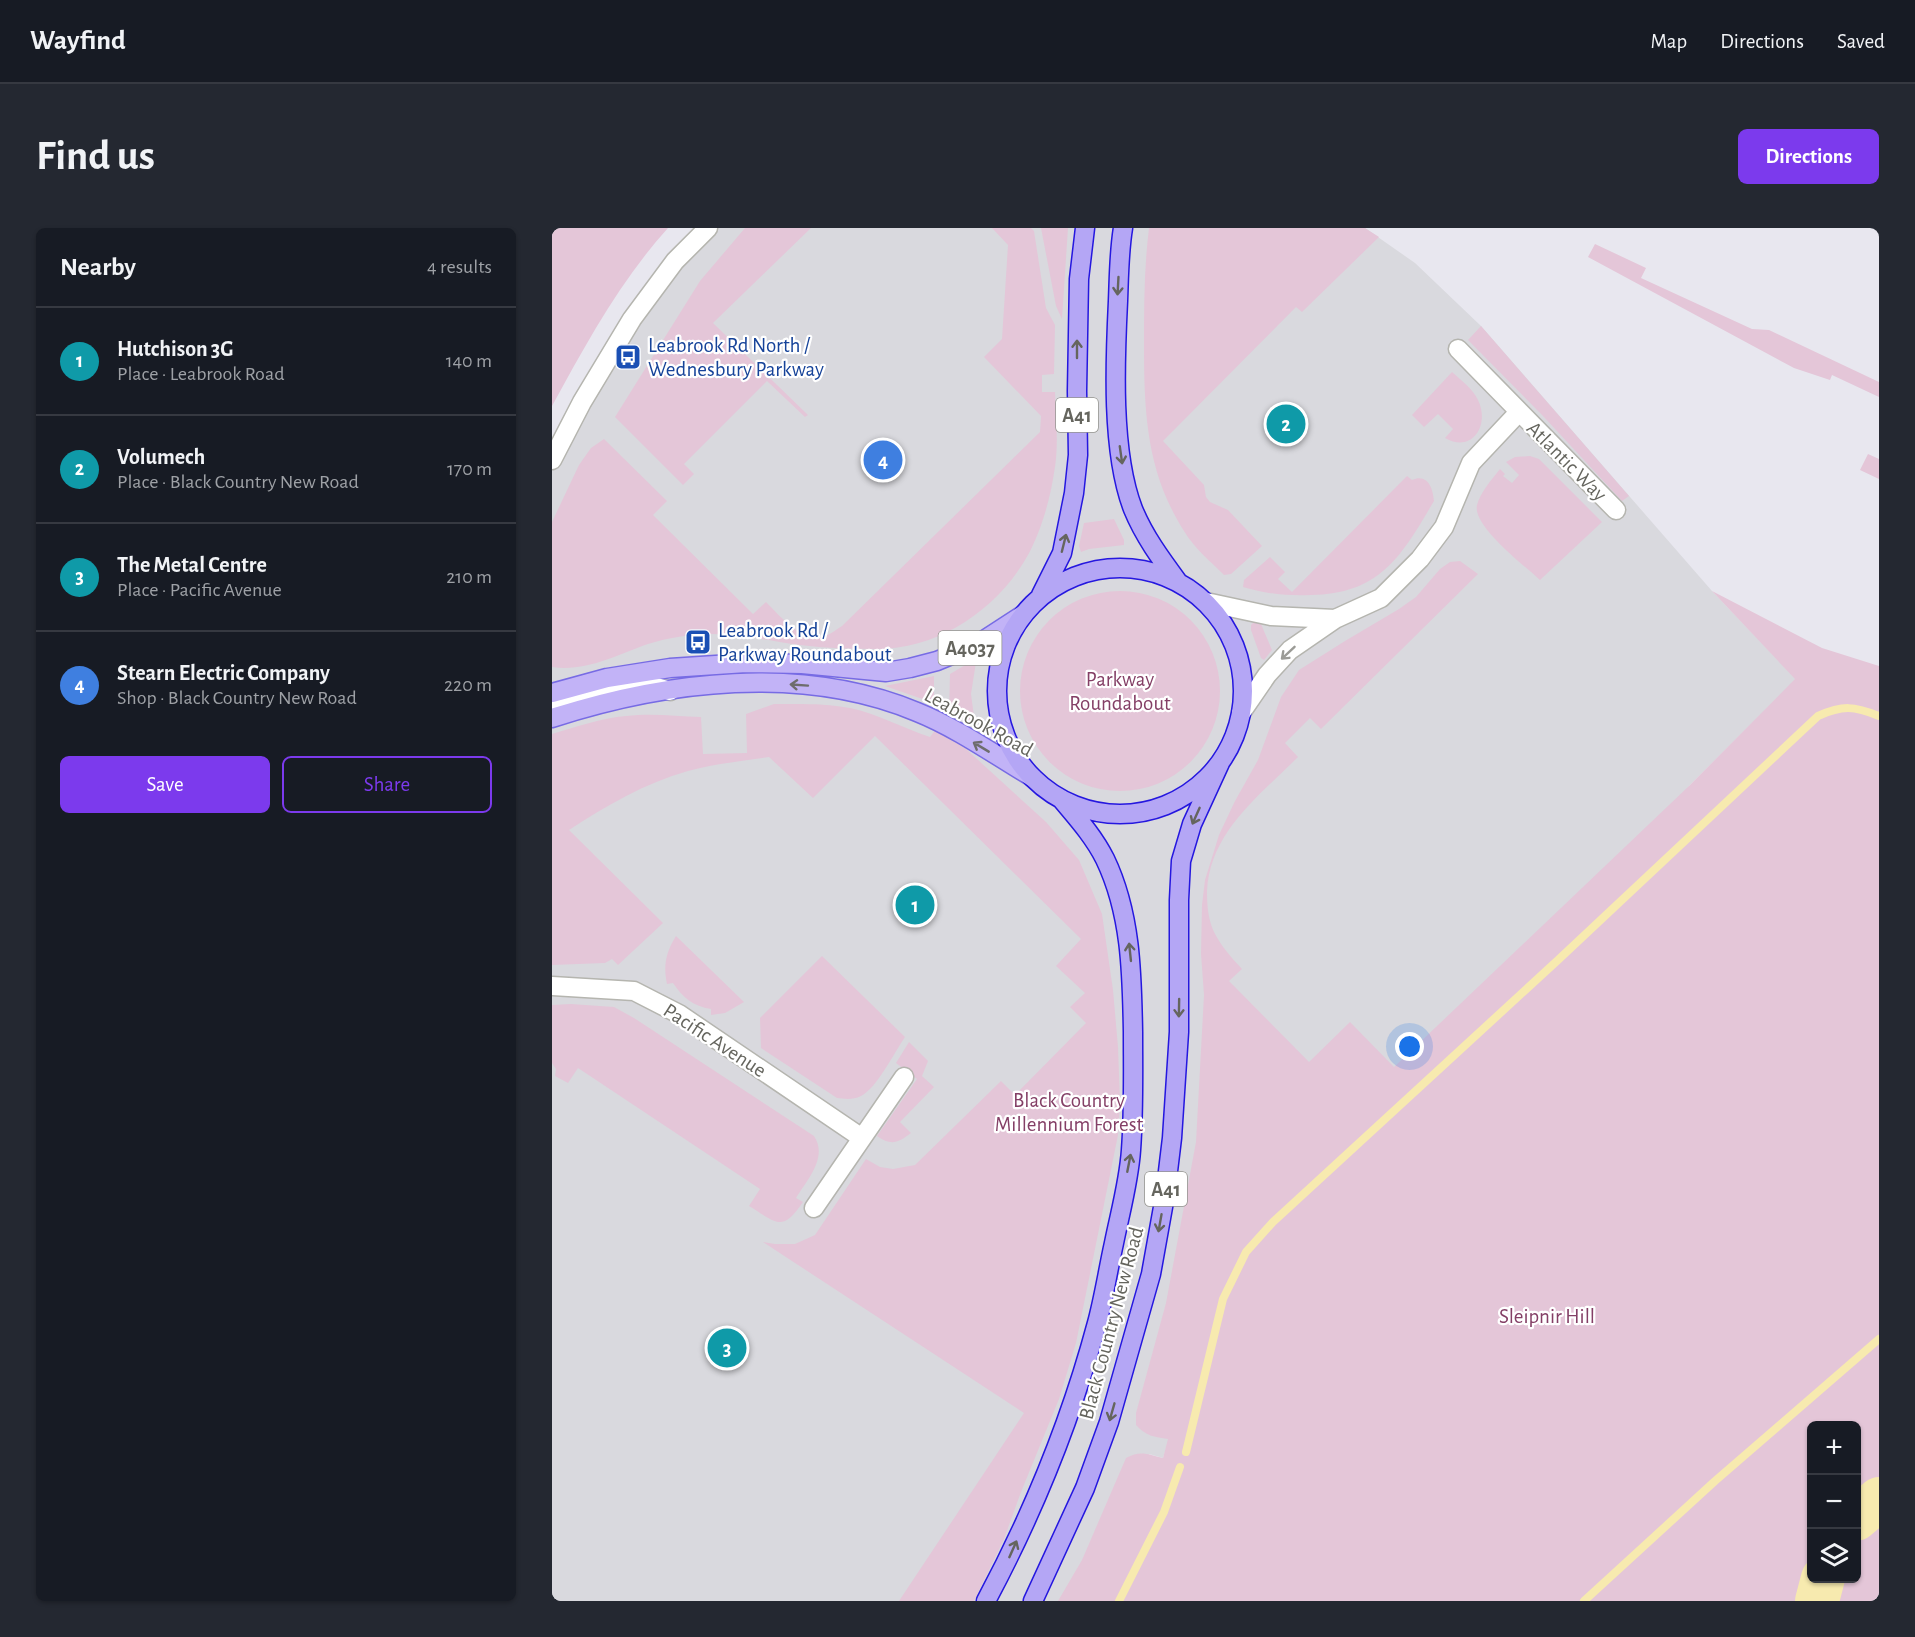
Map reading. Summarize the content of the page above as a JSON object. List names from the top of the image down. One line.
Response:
{"streets":{"highway":["A41","Black Country New Road"],"main road":["A4037","Leabrook Road"],"street":["Atlantic Way","Pacific Avenue"]},"crossings":[["A41","Atlantic Way"],["A41","Leabrook Road"],["A41","Black Country New Road"]],"parks":["Parkway Roundabout","Black Country Millennium Forest","Sleipnir Hill"],"places":{"bus stop":["Leabrook Rd North / Wednesbury Parkway","Leabrook Rd / Parkway Roundabout"]},"page":{"header":"Wayfind","nav":["Map","Directions","Saved"],"buttons":["Directions",["Save","Share"]],"title":"Find us","heading":["Nearby","4 results"],"list":[{"mark":"1","name":"Hutchison 3G","note":"Place · Leabrook Road","value":"140 m"},{"mark":"2","name":"Volumech","note":"Place · Black Country New Road","value":"170 m"},{"mark":"3","name":"The Metal Centre","note":"Place · Pacific Avenue","value":"210 m"},{"mark":"4","name":"Stearn Electric Company","note":"Shop · Black Country New Road","value":"220 m"}],"pins":["2","4","1","3"],"map_buttons":["+","−"]}}
